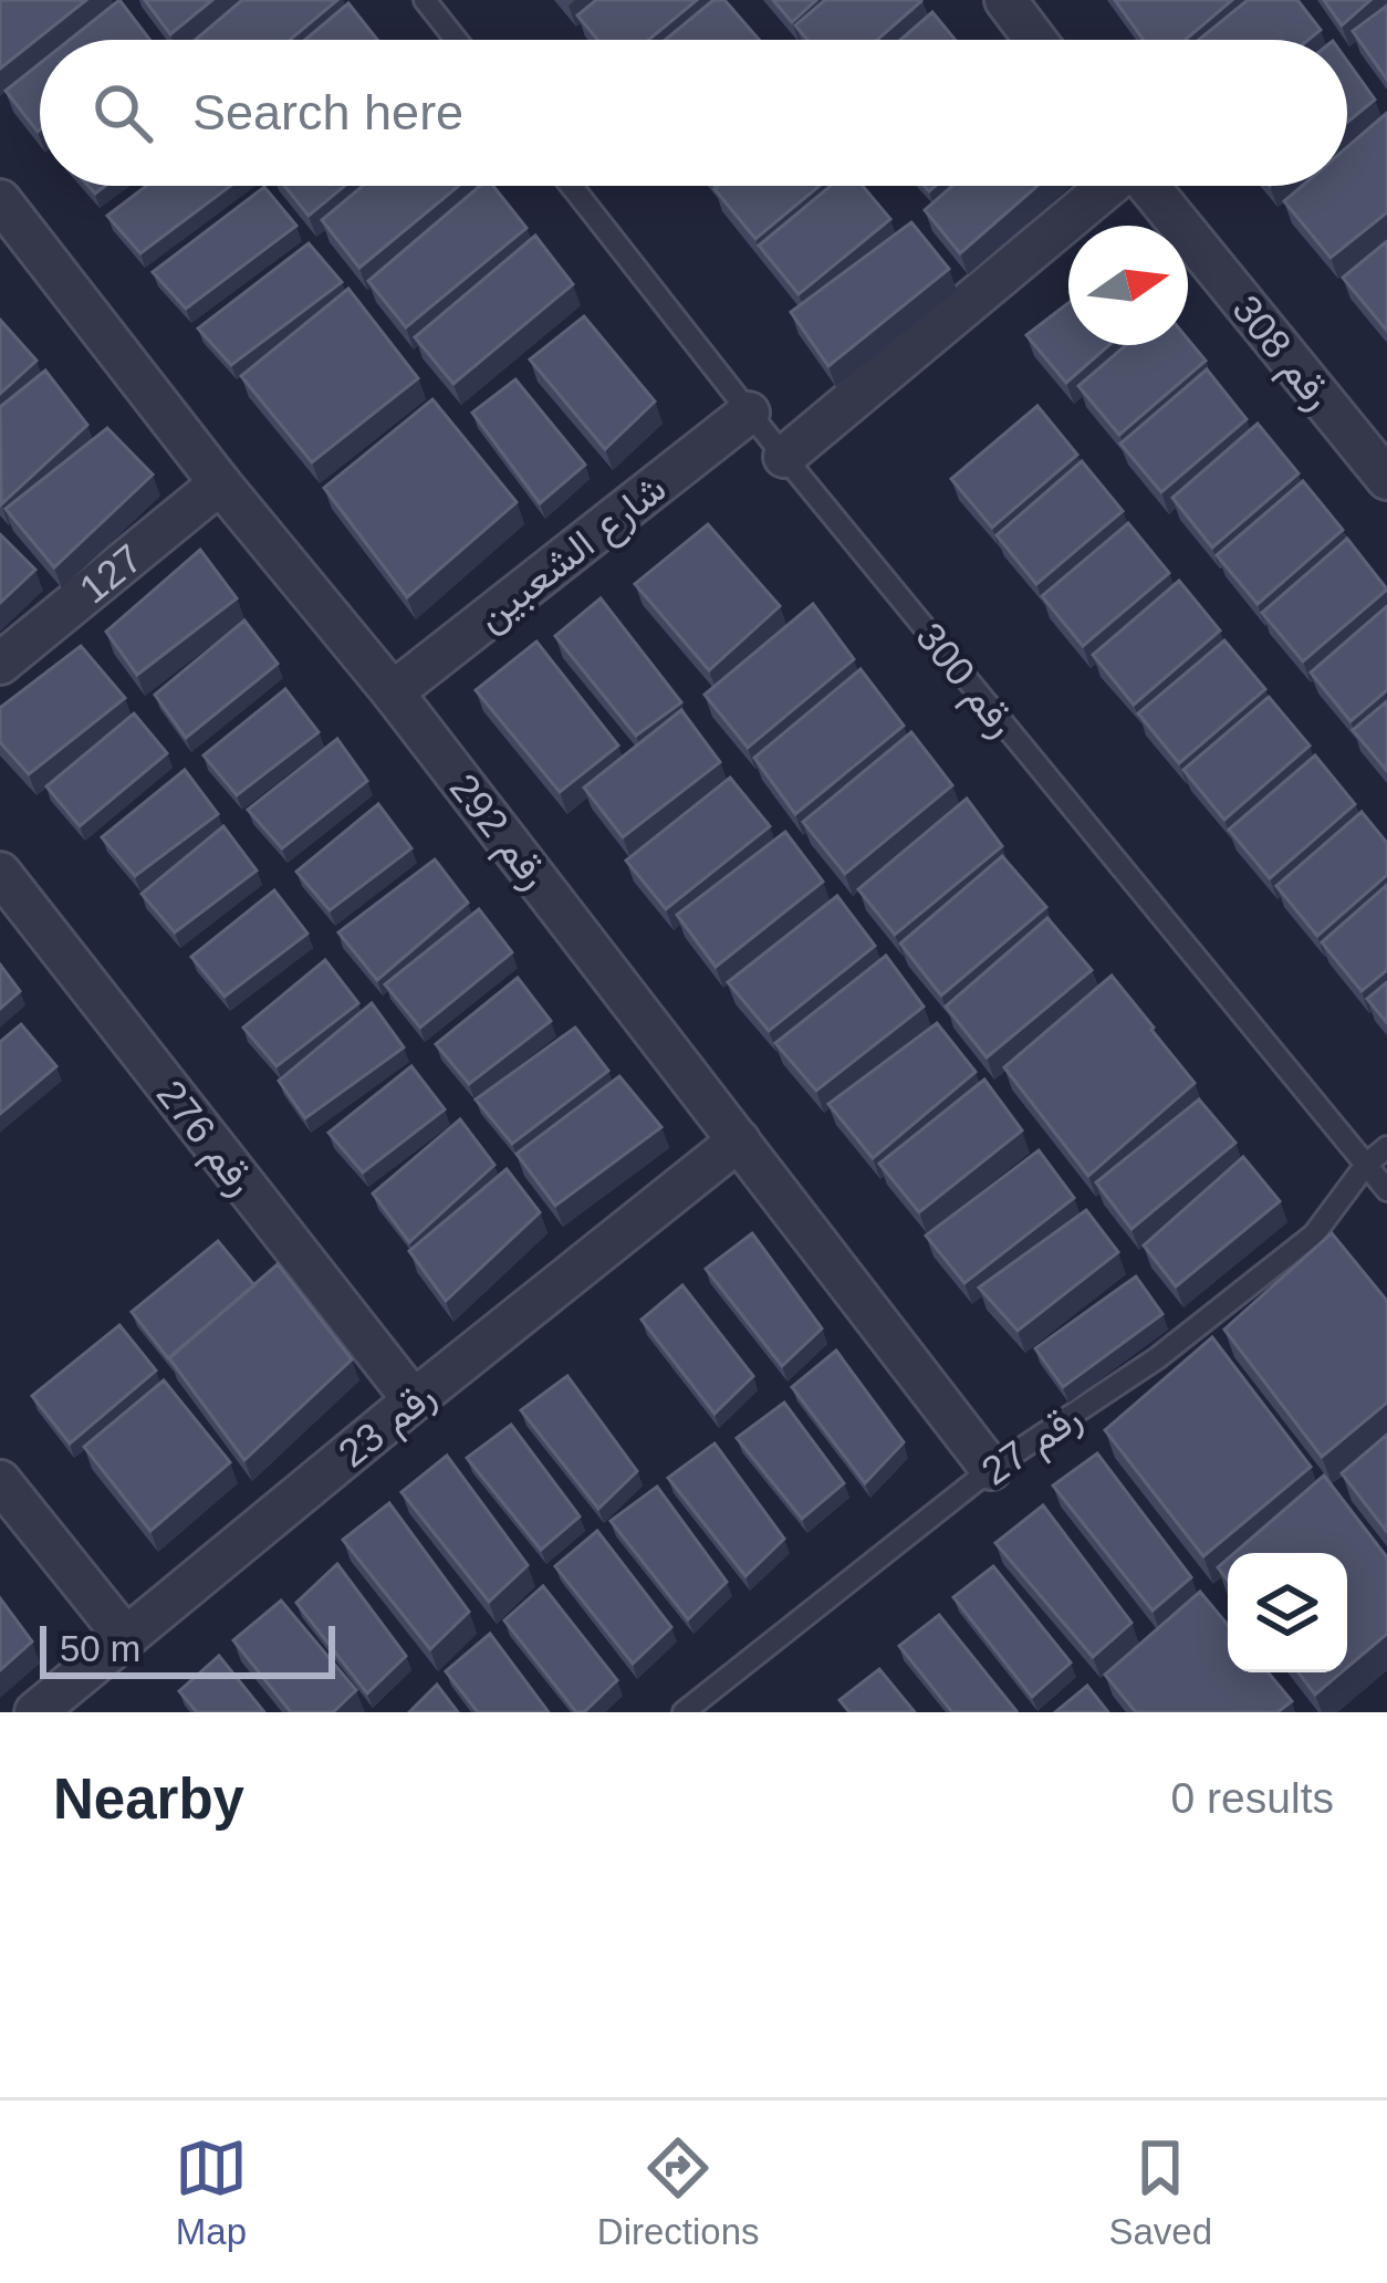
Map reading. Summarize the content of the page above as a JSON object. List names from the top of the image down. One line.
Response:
{"streets":{"street":["رقم 308","شارع الشعبين","127","رقم 292","رقم 276","رقم 23"],"lane":["رقم 300","رقم 27"]},"crossings":[["شارع الشعبين","رقم 300"],["شارع الشعبين","رقم 292"],["127","رقم 292"],["رقم 300","رقم 27"],["رقم 292","رقم 23"],["رقم 292","رقم 27"],["رقم 276","رقم 23"]],"scale_bar":"50 m","north":"right","page":{"search":"Search here","scale":"50 m","heading":["Nearby","0 results"],"nav":["Map","Directions","Saved"]}}
